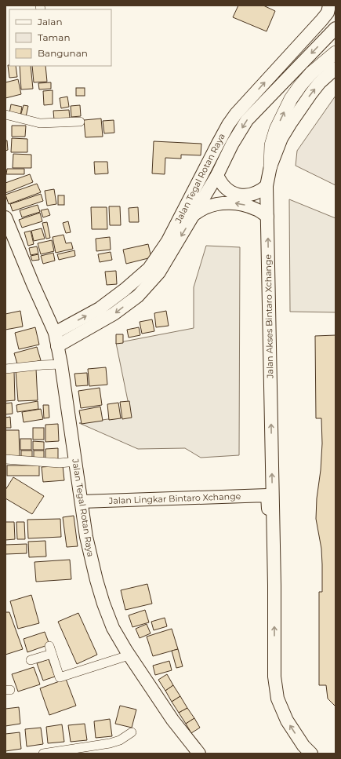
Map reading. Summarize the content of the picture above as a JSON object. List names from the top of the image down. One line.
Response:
{"streets":{"main road":["Jalan Tegal Rotan Raya","Jalan Akses Bintaro Xchange","Jalan Lingkar Bintaro Xchange"]},"crossings":[["Jalan Tegal Rotan Raya","Jalan Lingkar Bintaro Xchange"],["Jalan Akses Bintaro Xchange","Jalan Lingkar Bintaro Xchange"]],"one_way":["Jalan Akses Bintaro Xchange"],"legend":["Jalan","Taman","Bangunan"]}
